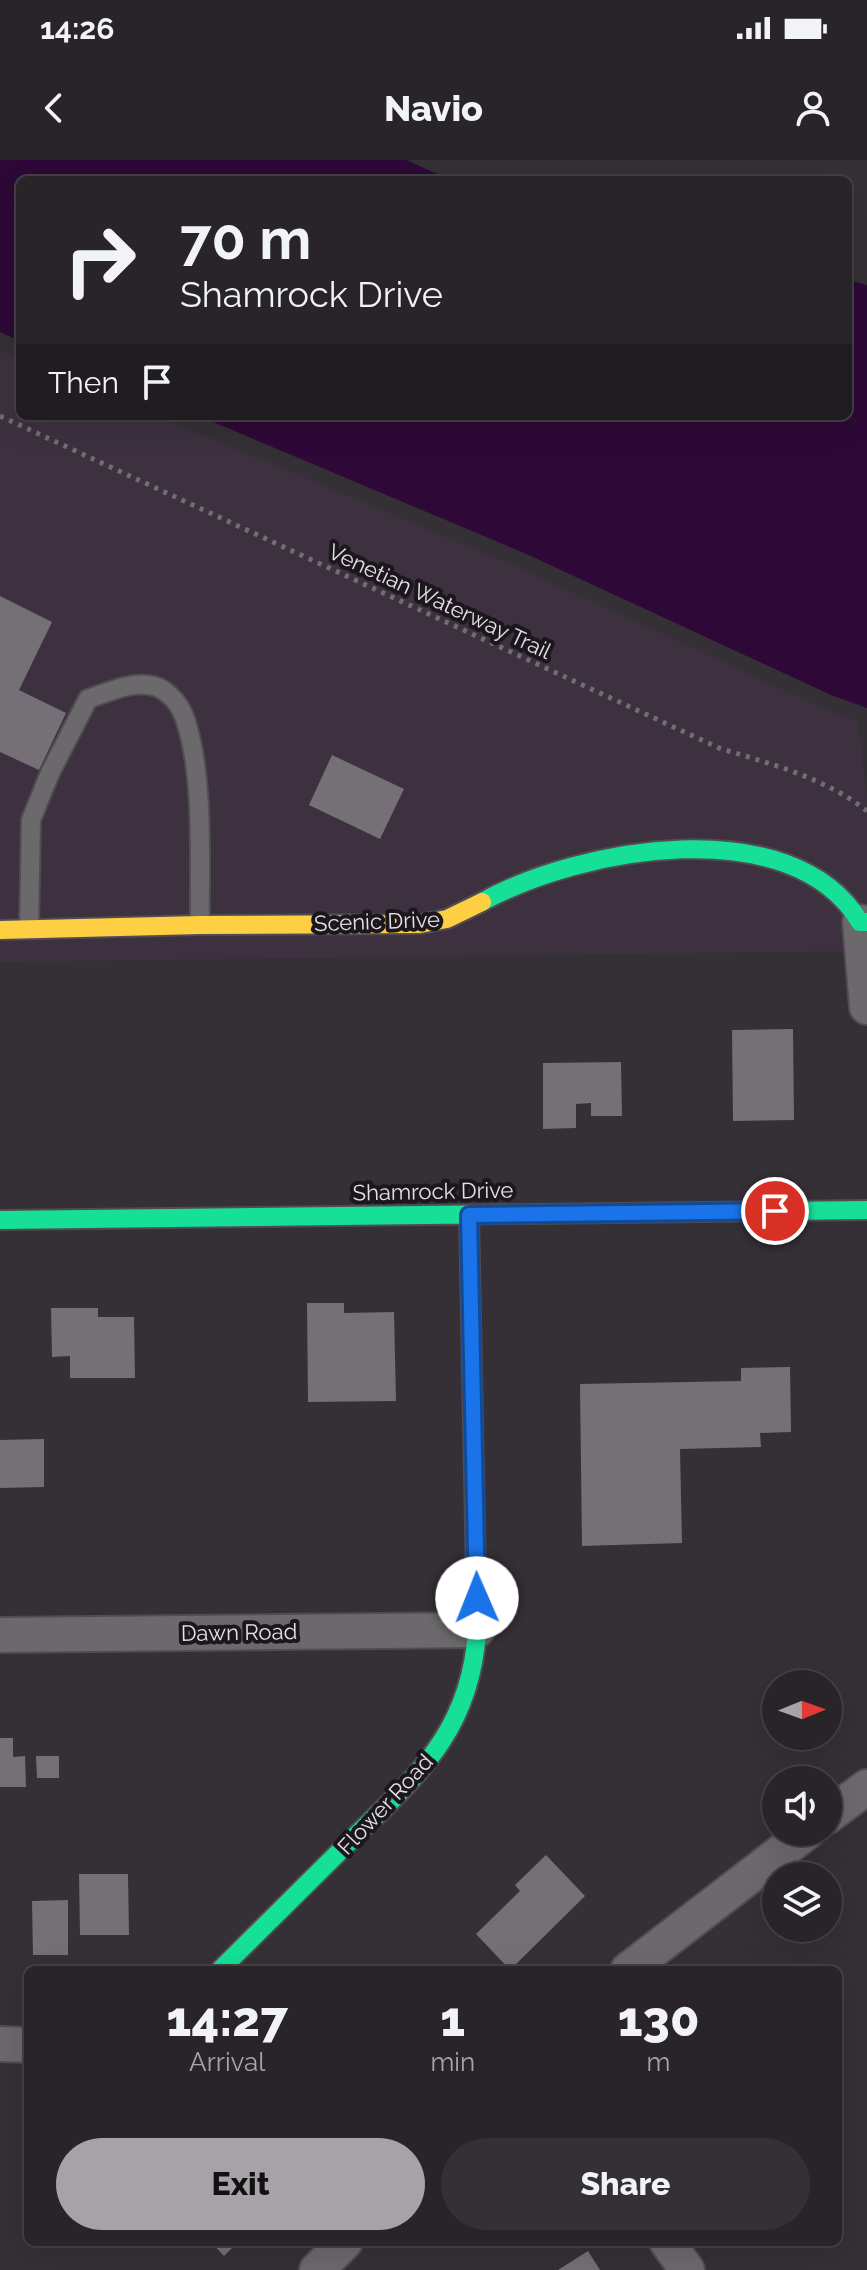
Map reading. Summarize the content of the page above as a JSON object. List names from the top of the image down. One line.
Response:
{"streets":{"street":["Scenic Drive","Shamrock Drive","Dawn Road","Flower Road"],"path":["Venetian Waterway Trail"]},"crossings":[["Shamrock Drive","Flower Road"],["Dawn Road","Flower Road"]],"north":"right","page":{"status":"14:26","header":"Navio","turn":["70 m","Shamrock Drive"],"then":"Then","eta":["14:27","Arrival","1","min","130","m"],"buttons":["Exit","Share"]}}
